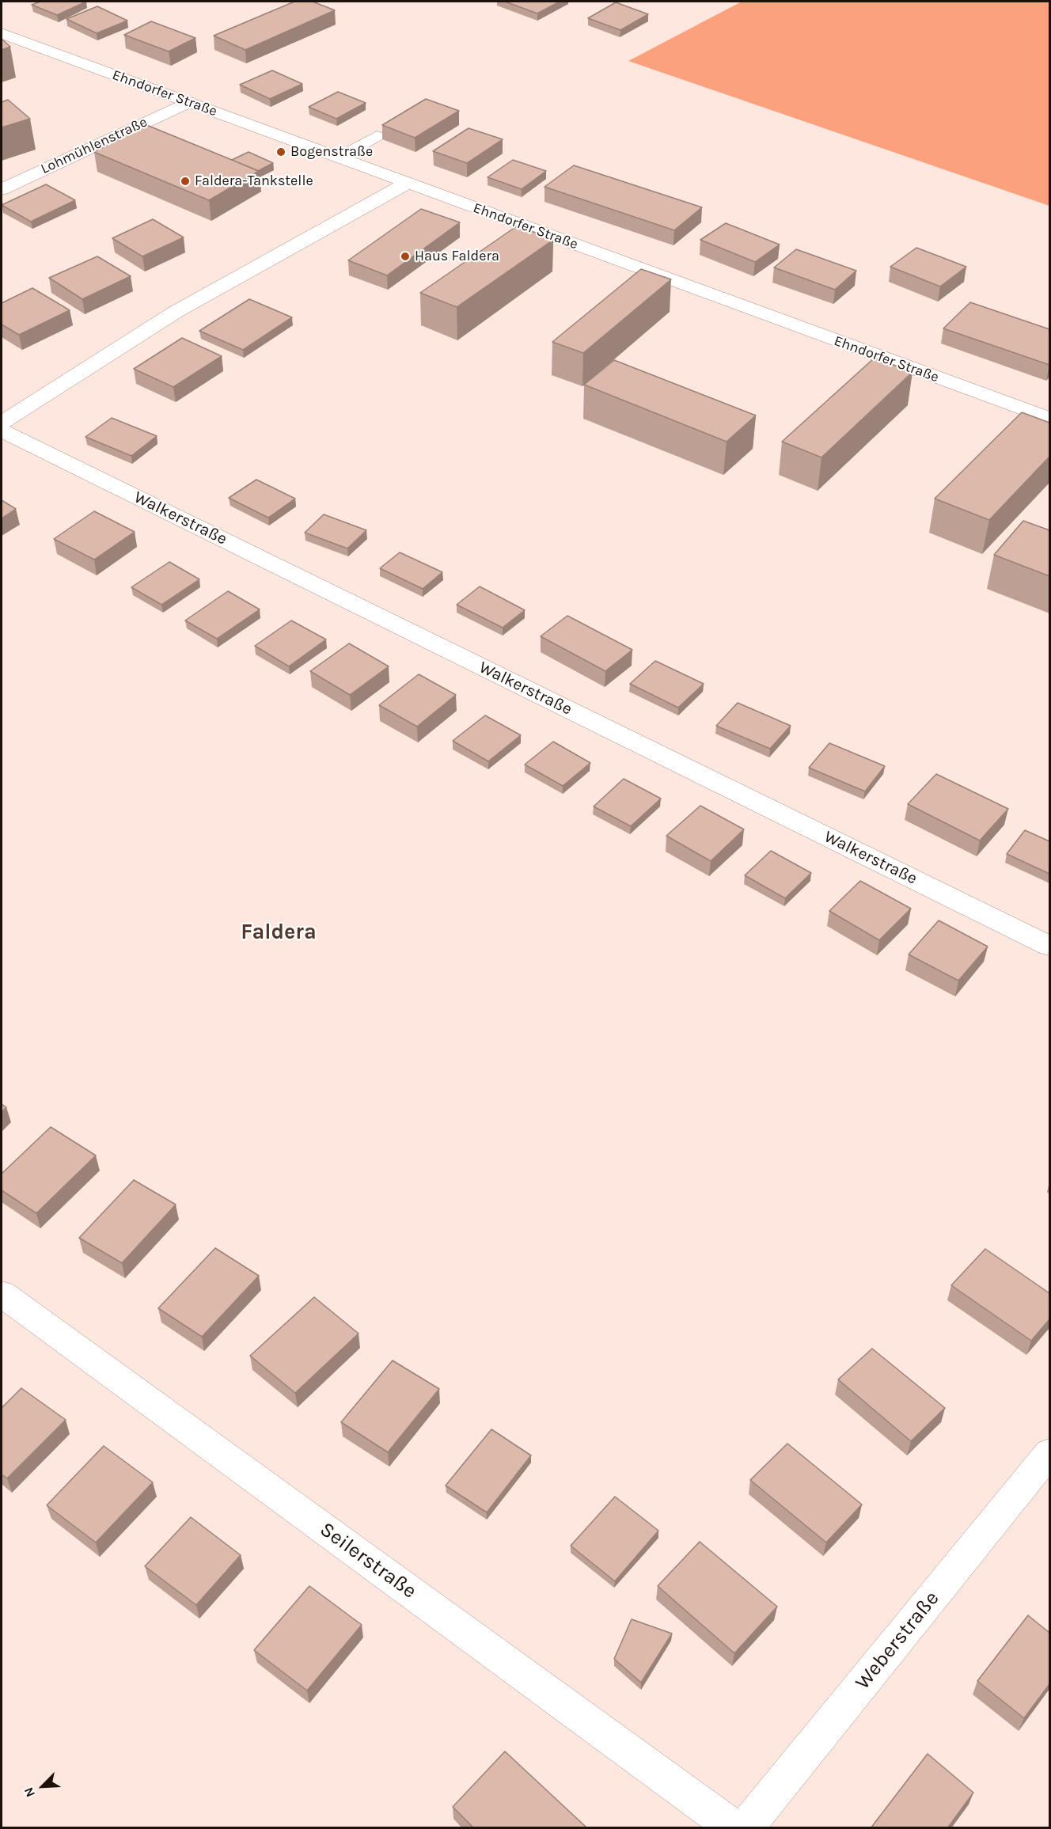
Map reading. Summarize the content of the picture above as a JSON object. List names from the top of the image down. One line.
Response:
{"streets":{"street":["Ehndorfer Straße","Lohmühlenstraße","Walkerstraße","Seilerstraße","Weberstraße"]},"crossings":[["Ehndorfer Straße","Lohmühlenstraße"]],"districts":["Faldera"],"places":["Bogenstraße","Faldera-Tankstelle","Haus Faldera"],"north":"bottom left"}
